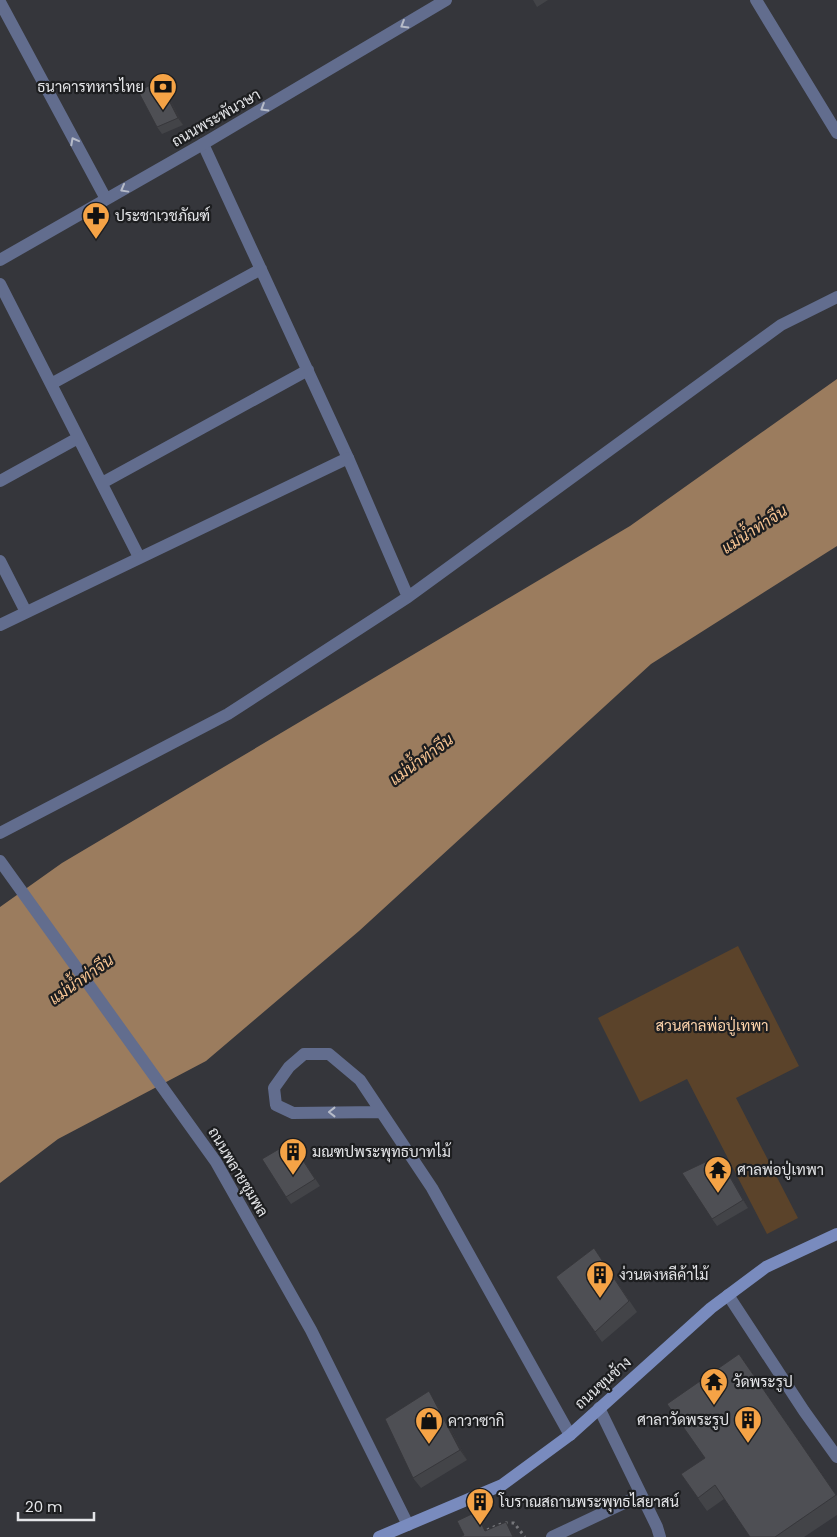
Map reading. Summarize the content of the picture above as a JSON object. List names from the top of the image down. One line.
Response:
{"streets":{"main road":["ถนนขุนช้าง"],"street":["ถนนพระพันวษา","ถนนพลายชุมพล"]},"crossings":[["ถนนพลายชุมพล","ถนนขุนช้าง"]],"one_way":["ถนนพระพันวษา"],"water":["แม่น้ำท่าจีน"],"parks":["สวนศาลพ่อปู่เทพา"],"places":{"bank":["ธนาคารทหารไทย"],"pharmacy":["ประชาเวชภัณฑ์"],"building":["มณฑปพระพุทธบาทไม้","ง่วนตงหลีค้าไม้","ศาลาวัดพระรูป","โบราณสถานพระพุทธไสยาสน์"],"temple":["ศาลพ่อปู่เทพา","วัดพระรูป"],"shop":["คาวาซากิ"]},"scale_bar":"20 m"}
